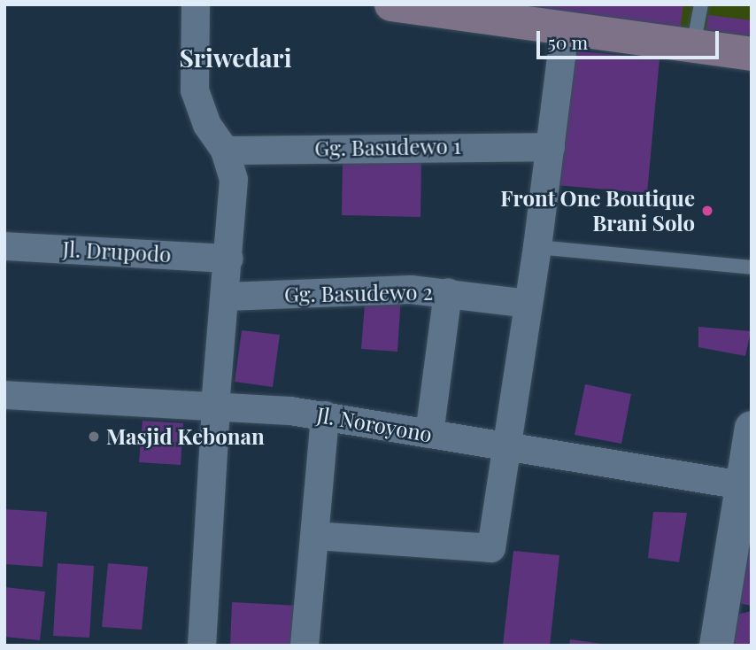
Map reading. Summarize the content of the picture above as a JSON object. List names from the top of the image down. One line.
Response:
{"streets":{"street":["Gg. Basudewo 1","Jl. Drupodo","Gg. Basudewo 2","Jl. Noroyono"]},"districts":["Sriwedari"],"places":["Front One Boutique Brani Solo","Masjid Kebonan"],"scale_bar":"50 m"}
